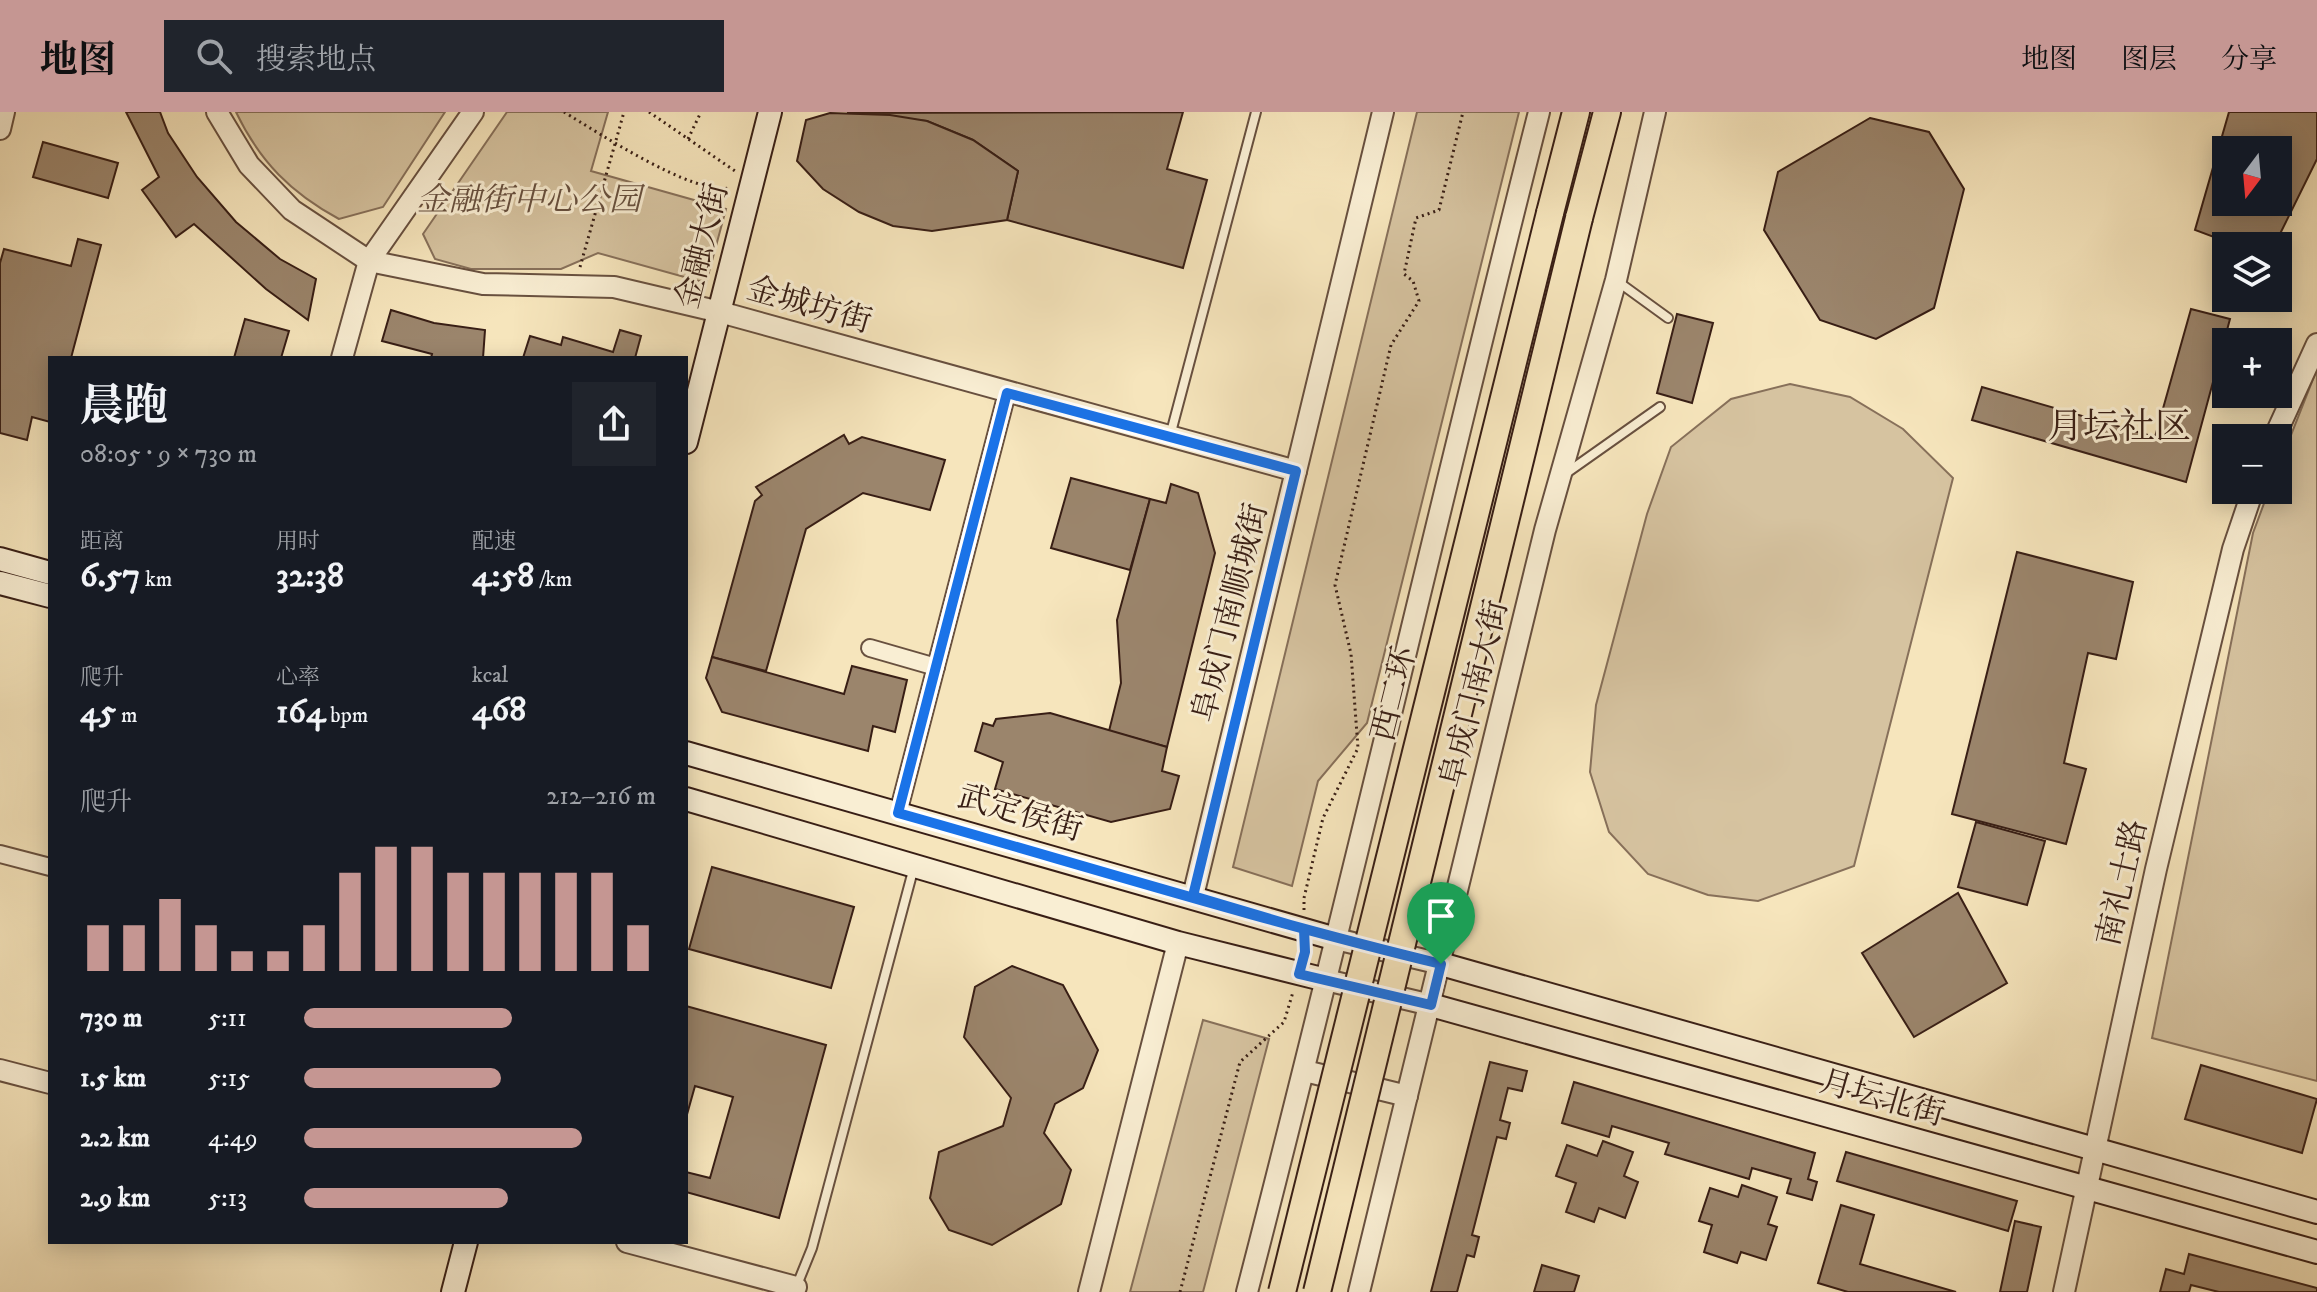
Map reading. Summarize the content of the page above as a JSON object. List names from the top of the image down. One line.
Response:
{"streets":{"highway":["西二环"],"main road":["金融大街","武定侯街","月坛北街"],"street":["金城坊街","阜成门南顺城街","阜成门南大街","南礼士路"]},"crossings":[["金融大街","金城坊街"],["金城坊街","阜成门南顺城街"],["阜成门南顺城街","武定侯街"],["阜成门南大街","月坛北街"],["南礼士路","月坛北街"]],"districts":["月坛社区"],"parks":["金融街中心公园"],"north":"bottom","page":{"header":"地图","search":"搜索地点","nav":["地图","图层","分享"],"map_buttons":["+","−"],"heading":["晨跑","08:05 · 9 × 730 m"],"stats":[["距离","6.57 km"],["用时","32:38"],["配速","4:58 /km"],["爬升","45 m"],["心率","164 bpm"],["kcal","468"]],"chart":["爬升","212–216 m"],"list":[{"name":"730 m","note":"5:11"},{"name":"1.5 km","note":"5:15"},{"name":"2.2 km","note":"4:49"},{"name":"2.9 km","note":"5:13"}]}}
